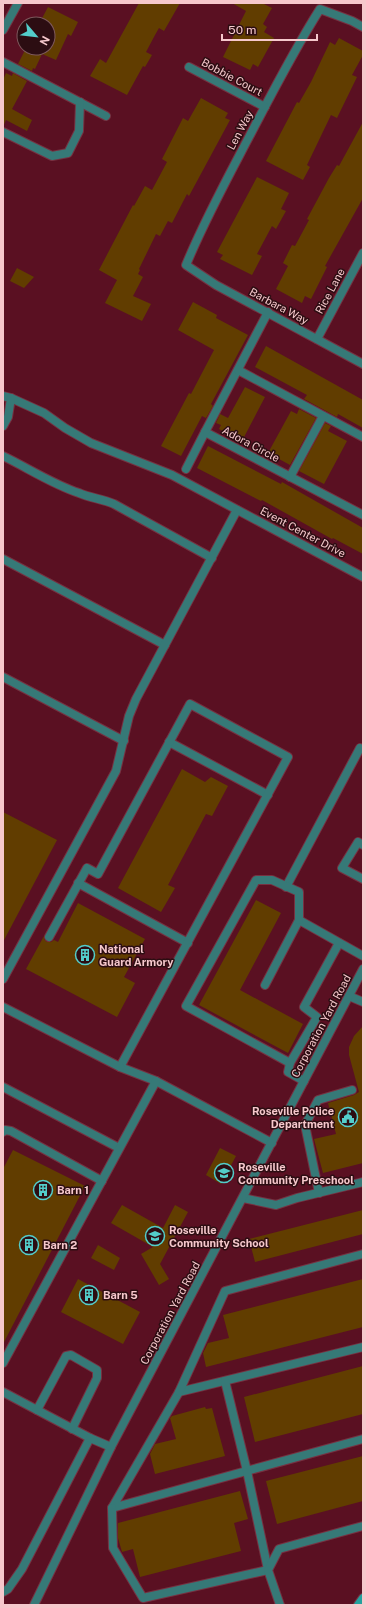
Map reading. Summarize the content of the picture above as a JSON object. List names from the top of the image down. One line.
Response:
{"streets":{"street":["Bobbie Court","Len Way","Rice Lane","Barbara Way","Adora Circle","Event Center Drive","Corporation Yard Road"]},"crossings":[["Bobbie Court","Len Way"],["Len Way","Barbara Way"],["Rice Lane","Barbara Way"],["Barbara Way","Adora Circle"]],"places":{"building":["National Guard Armory","Barn 1","Barn 2","Barn 5"],"public building":["Roseville Police Department"],"school or university":["Roseville Community Preschool","Roseville Community School"]},"scale_bar":"50 m","north":"bottom right"}
